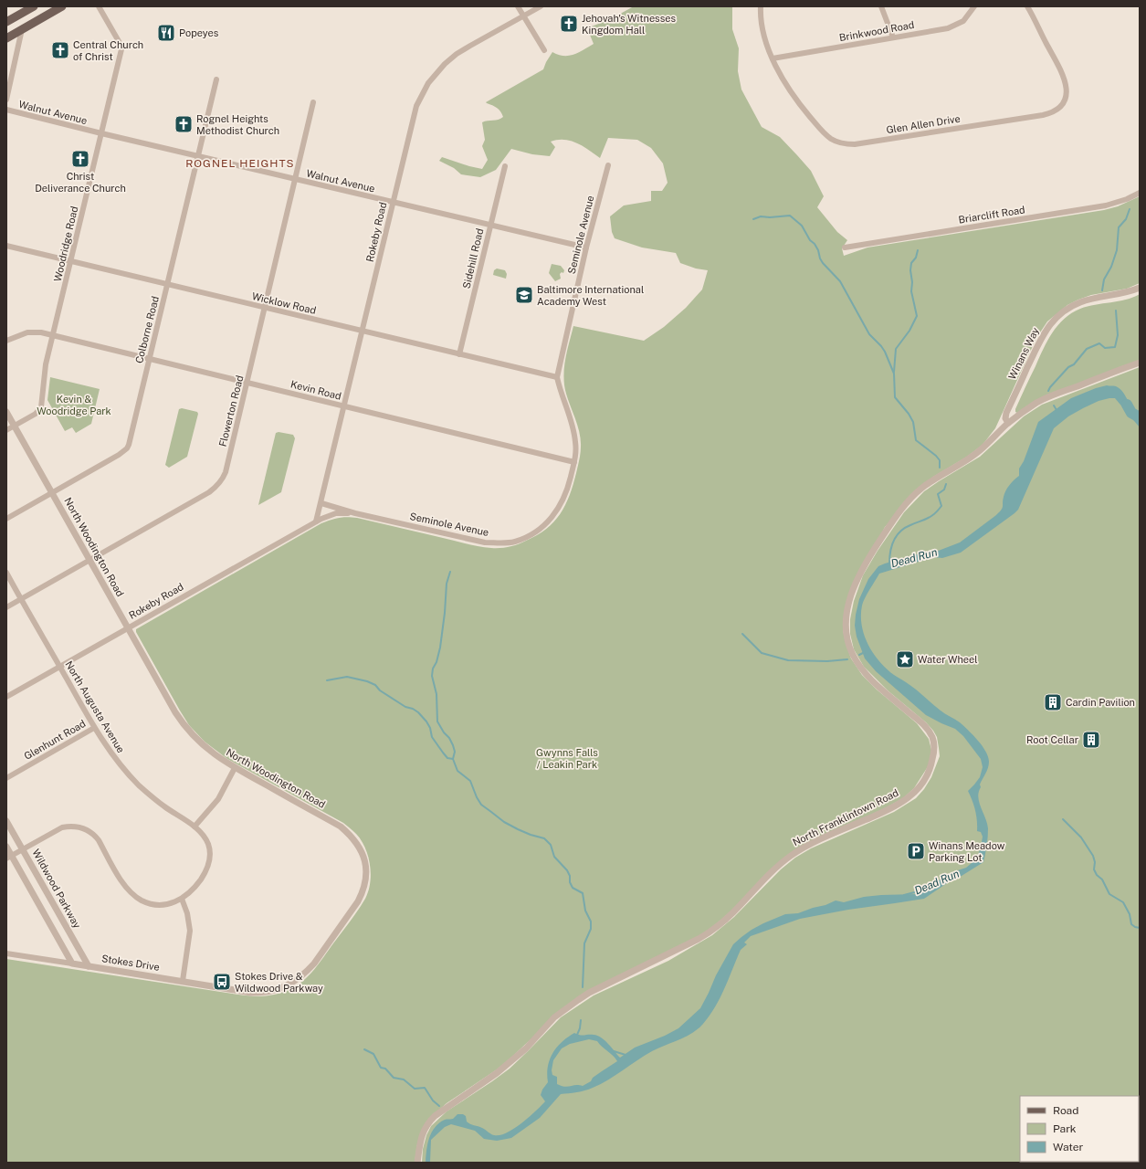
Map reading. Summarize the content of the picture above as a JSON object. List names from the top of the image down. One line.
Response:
{"streets":{"street":["Brinkwood Road","Walnut Avenue","Glen Allen Drive","Briarclift Road","Rokeby Road","Seminole Avenue","Woodridge Road","Sidehill Road","Wicklow Road","Colborne Road","Winans Way","Kevin Road","Flowerton Road","North Woodington Road","North Augusta Avenue","Glenhunt Road","North Franklintown Road","Wildwood Parkway","Stokes Drive"]},"crossings":[["Brinkwood Road","Glen Allen Drive"],["Walnut Avenue","Rokeby Road"],["Walnut Avenue","Seminole Avenue"],["Walnut Avenue","Woodridge Road"],["Walnut Avenue","Sidehill Road"],["Walnut Avenue","Colborne Road"],["Walnut Avenue","Flowerton Road"],["Rokeby Road","Seminole Avenue"],["Rokeby Road","Wicklow Road"],["Rokeby Road","Kevin Road"],["Rokeby Road","North Woodington Road"],["Rokeby Road","North Augusta Avenue"],["Seminole Avenue","Wicklow Road"],["Seminole Avenue","Kevin Road"],["Woodridge Road","Wicklow Road"],["Woodridge Road","Kevin Road"],["Woodridge Road","North Woodington Road"],["Sidehill Road","Wicklow Road"],["Wicklow Road","Colborne Road"],["Wicklow Road","Flowerton Road"],["Colborne Road","Kevin Road"],["Colborne Road","North Woodington Road"],["Winans Way","North Franklintown Road"],["Kevin Road","Flowerton Road"],["Flowerton Road","North Woodington Road"],["Flowerton Road","North Augusta Avenue"],["North Woodington Road","Stokes Drive"],["North Augusta Avenue","Glenhunt Road"],["Wildwood Parkway","Stokes Drive"]],"districts":["ROGNEL HEIGHTS"],"water":["Dead Run"],"parks":["Kevin & Woodridge Park","Gwynns Falls / Leakin Park"],"places":{"church":["Jehovah's Witnesses Kingdom Hall","Central Church of Christ","Rognel Heights Methodist Church","Christ Deliverance Church"],"restaurant":["Popeyes"],"school or university":["Baltimore International Academy West"],"place":["Water Wheel"],"building":["Cardin Pavilion","Root Cellar"],"parking":["Winans Meadow Parking Lot"],"bus stop":["Stokes Drive & Wildwood Parkway"]},"legend":["Road","Park","Water"]}
